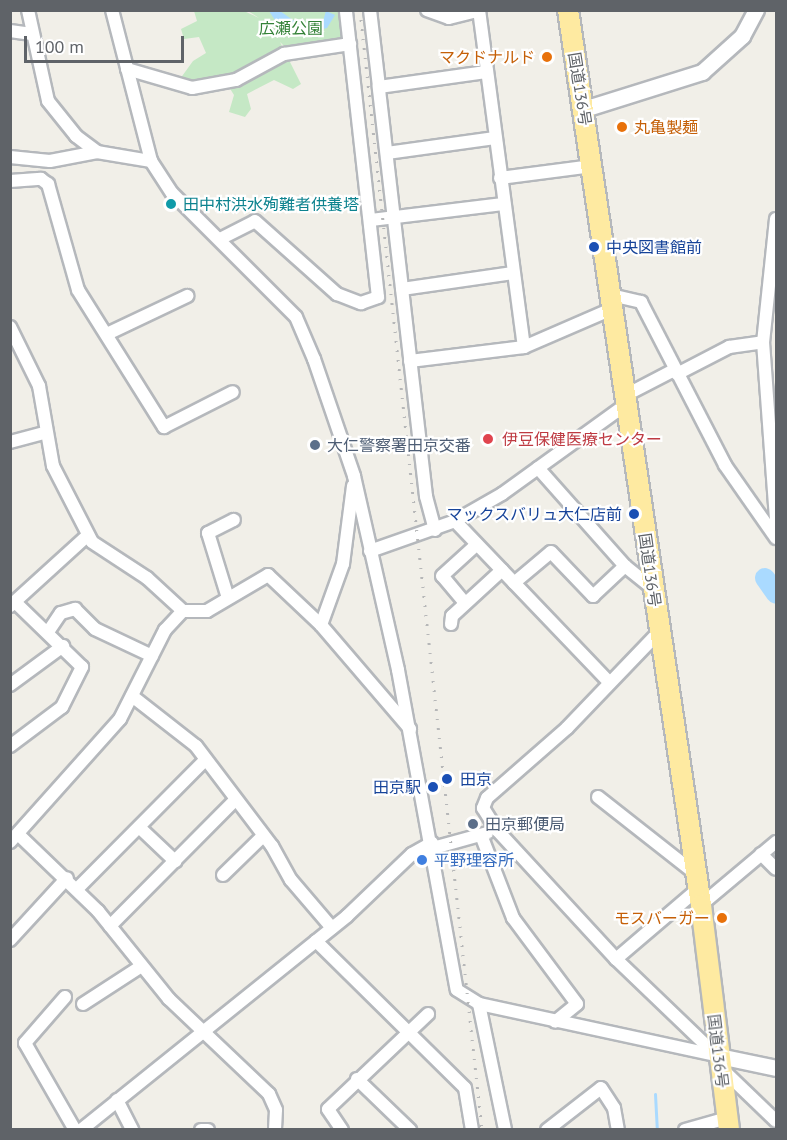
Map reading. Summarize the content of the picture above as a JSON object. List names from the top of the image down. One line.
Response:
{"streets":{"highway":["国道136号"]},"parks":["広瀬公園"],"places":["マクドナルド","丸亀製麺","田中村洪水殉難者供養塔","中央図書館前","伊豆保健医療センター","大仁警察署田京交番","マックスバリュ大仁店前","田京","田京駅","田京郵便局","平野理容所","モスバーガー"],"scale_bar":"100 m"}
